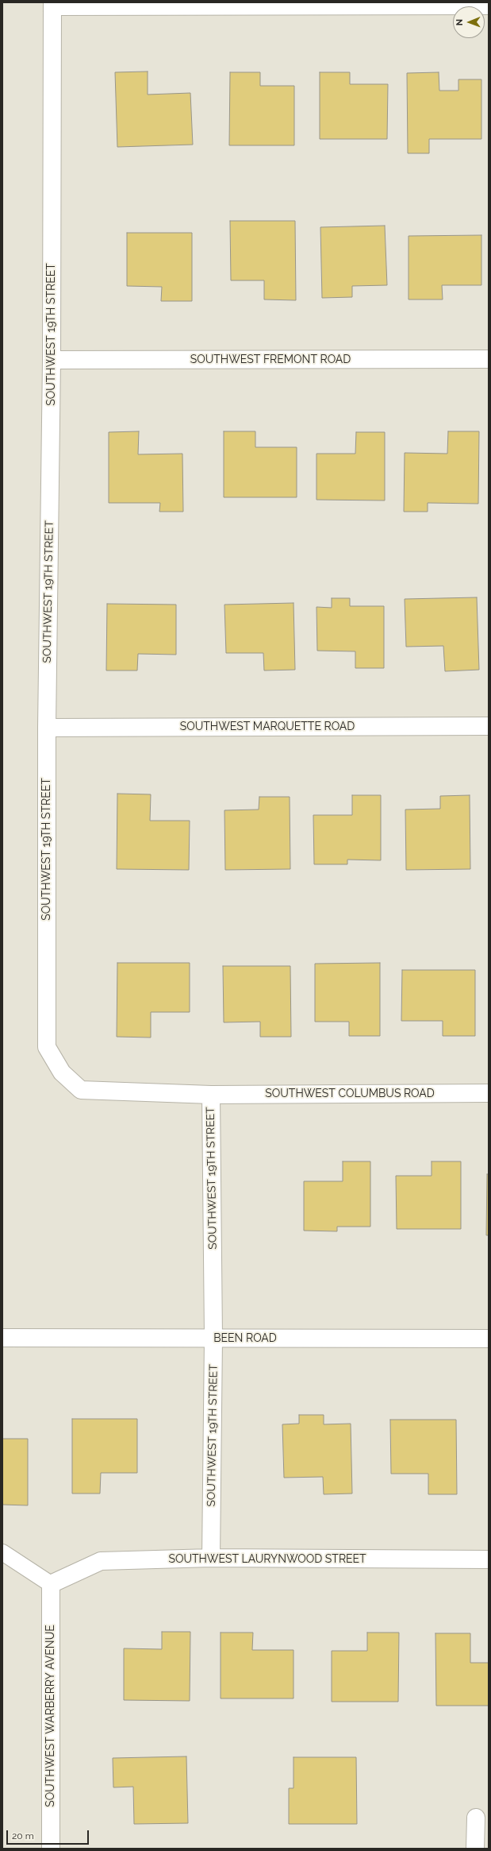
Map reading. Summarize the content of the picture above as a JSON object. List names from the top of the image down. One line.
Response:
{"streets":{"street":["SOUTHWEST 19TH STREET","SOUTHWEST FREMONT ROAD","SOUTHWEST MARQUETTE ROAD","SOUTHWEST COLUMBUS ROAD","BEEN ROAD","SOUTHWEST LAURYNWOOD STREET","SOUTHWEST WARBERRY AVENUE"]},"crossings":[["SOUTHWEST 19TH STREET","SOUTHWEST FREMONT ROAD"],["SOUTHWEST 19TH STREET","SOUTHWEST MARQUETTE ROAD"],["SOUTHWEST 19TH STREET","SOUTHWEST COLUMBUS ROAD"],["SOUTHWEST 19TH STREET","BEEN ROAD"],["SOUTHWEST 19TH STREET","SOUTHWEST LAURYNWOOD STREET"],["SOUTHWEST LAURYNWOOD STREET","SOUTHWEST WARBERRY AVENUE"]],"scale_bar":"20 m","north":"left"}
